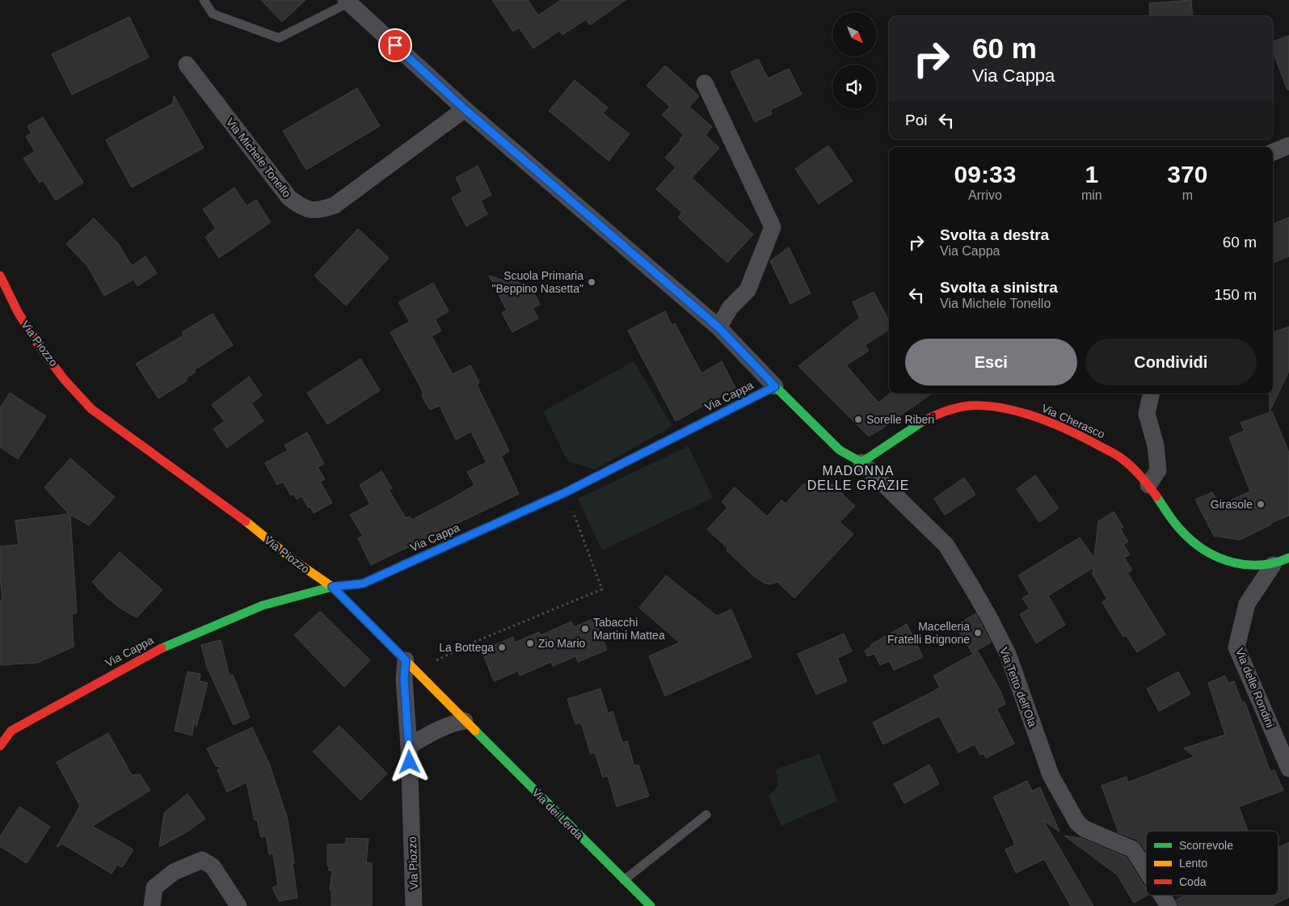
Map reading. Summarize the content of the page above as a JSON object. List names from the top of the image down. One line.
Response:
{"streets":{"street":["Via Michele Tonello","Via Piozzo","Via Cappa","Via Cherasco","Via Tetto dell'Ola","Via delle Rondini","Via dei Lerda"]},"crossings":[["Via Piozzo","Via Cappa"],["Via Piozzo","Via dei Lerda"],["Via Cherasco","Via Tetto dell'Ola"],["Via Cherasco","Via delle Rondini"]],"districts":["MADONNA DELLE GRAZIE"],"places":["Scuola Primaria \"Beppino Nasetta\"","Sorelle Riberi","Girasole","Tabacchi Martini Mattea","Macelleria Fratelli Brignone","Zio Mario","La Bottega"],"legend":["Scorrevole","Lento","Coda"],"north":"bottom right","page":{"turn":["60 m","Via Cappa"],"then":"Poi","eta":["09:33","Arrivo","1","min","370","m"],"list":[{"name":"Svolta a destra","note":"Via Cappa","value":"60 m"},{"name":"Svolta a sinistra","note":"Via Michele Tonello","value":"150 m"}],"buttons":["Esci","Condividi"]}}
